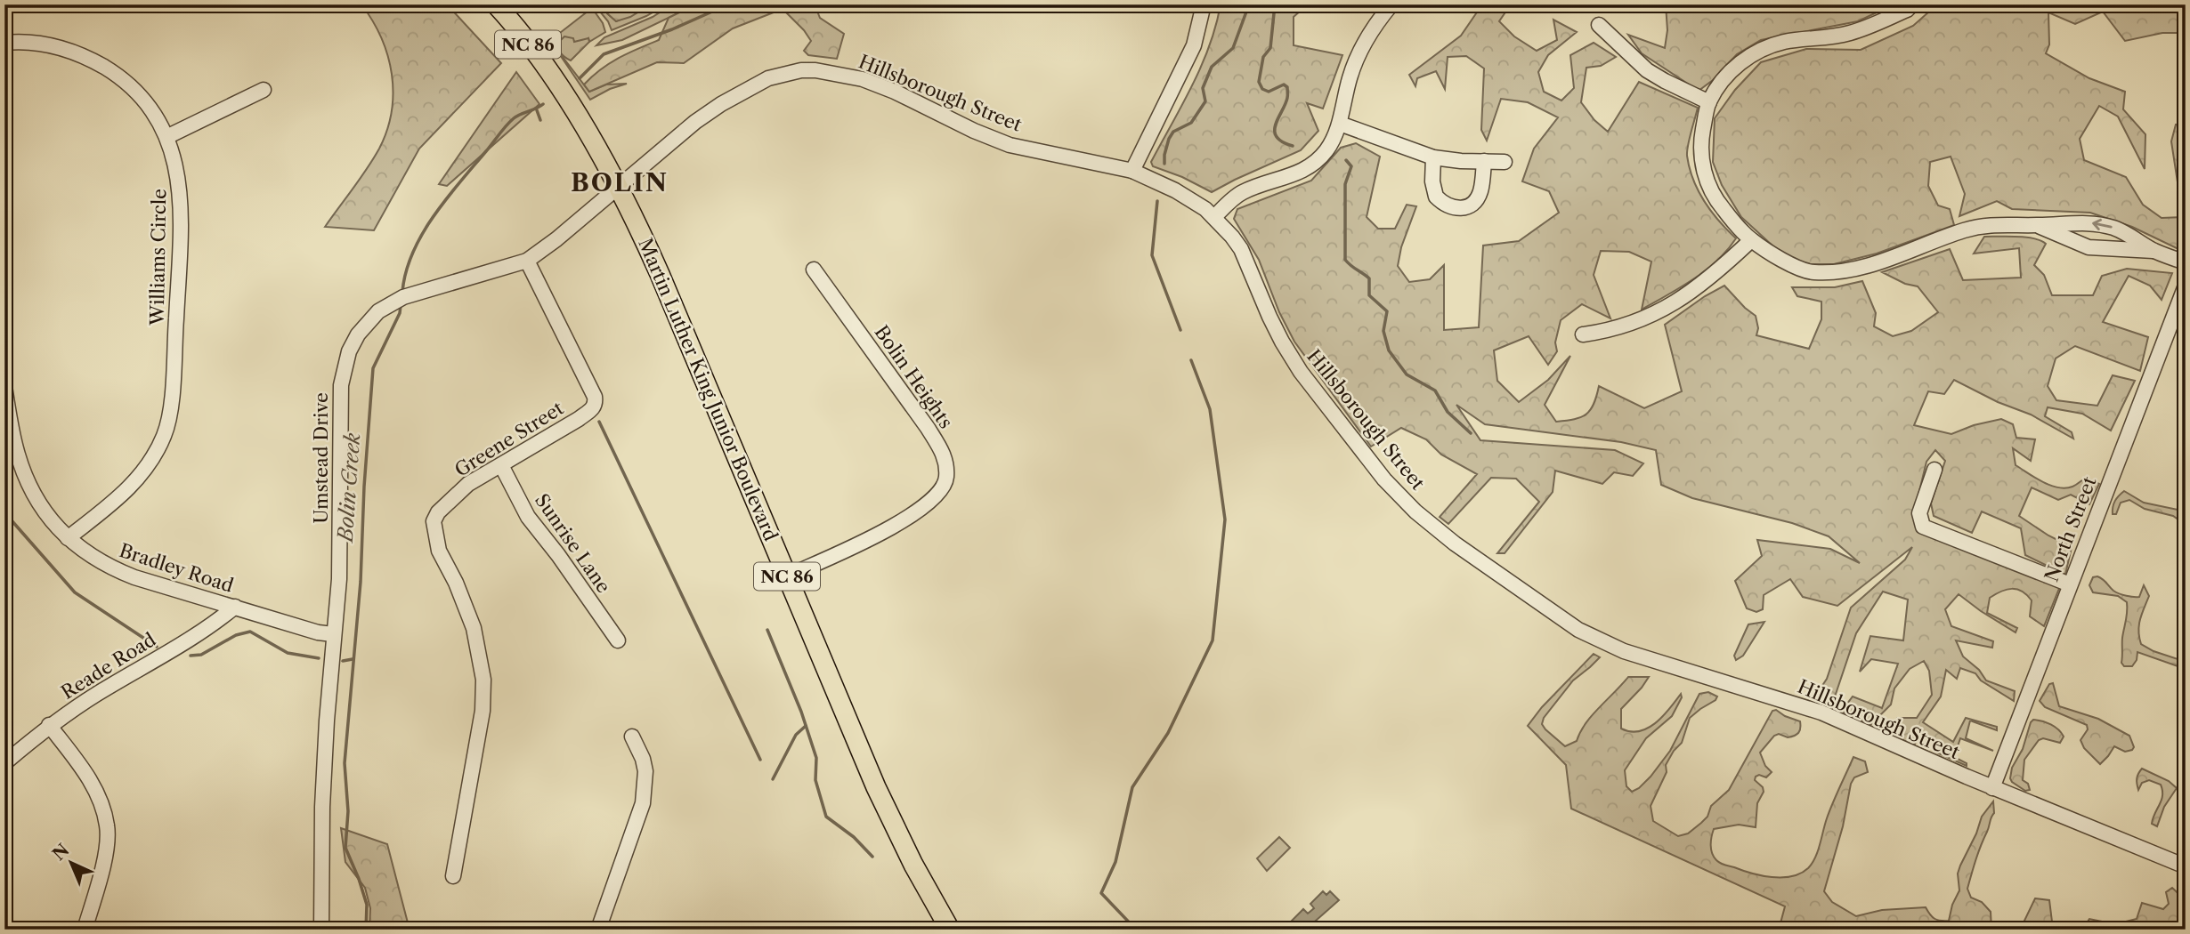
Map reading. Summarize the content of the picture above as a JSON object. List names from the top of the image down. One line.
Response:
{"streets":{"main road":["NC 86","Martin Luther King Junior Boulevard"],"street":["Hillsborough Street","Williams Circle","Bolin Heights","Greene Street","Umstead Drive","North Street","Sunrise Lane","Bradley Road","Reade Road"]},"crossings":[["Hillsborough Street","Martin Luther King Junior Boulevard"],["Hillsborough Street","Umstead Drive"],["Hillsborough Street","North Street"],["Williams Circle","Bradley Road"],["Bolin Heights","Martin Luther King Junior Boulevard"],["Martin Luther King Junior Boulevard","Umstead Drive"],["Greene Street","Umstead Drive"],["Greene Street","Sunrise Lane"],["Umstead Drive","Bradley Road"],["Bradley Road","Reade Road"]],"districts":["BOLIN"],"water":["Bolin Creek"],"north":"top left"}
